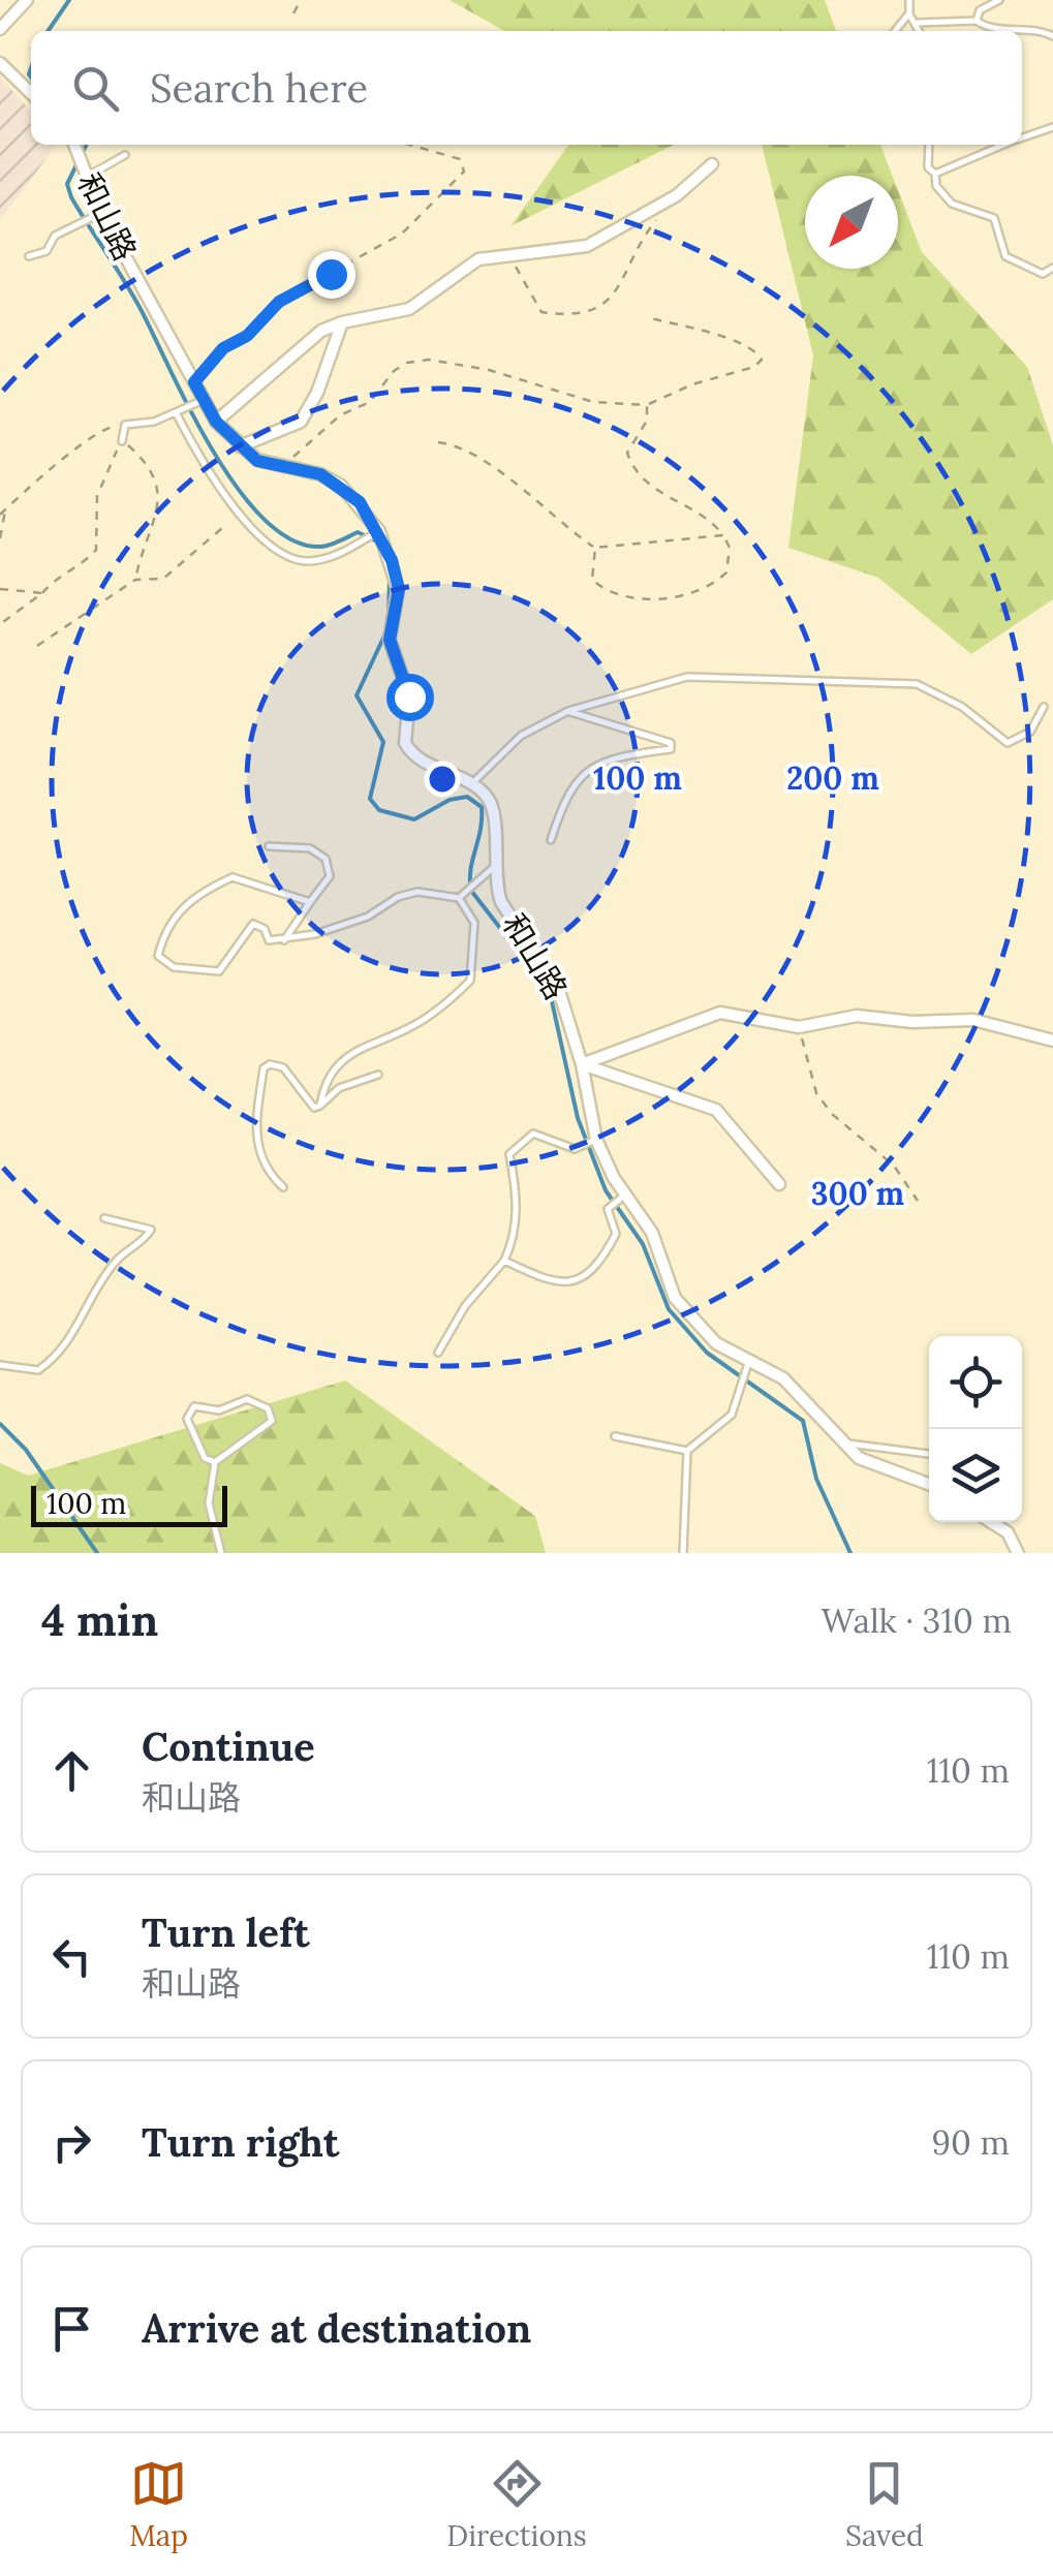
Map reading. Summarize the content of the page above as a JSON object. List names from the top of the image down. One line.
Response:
{"streets":{"street":["和山路"]},"scale_bar":"100 m","north":"bottom left","page":{"search":"Search here","scale":"100 m","heading":["4 min","Walk · 310 m"],"list":[["Continue","和山路","110 m"],["Turn left","和山路","110 m"],["Turn right","90 m"],"Arrive at destination"],"nav":["Map","Directions","Saved"]},"rings":["100 m","200 m","300 m"]}
